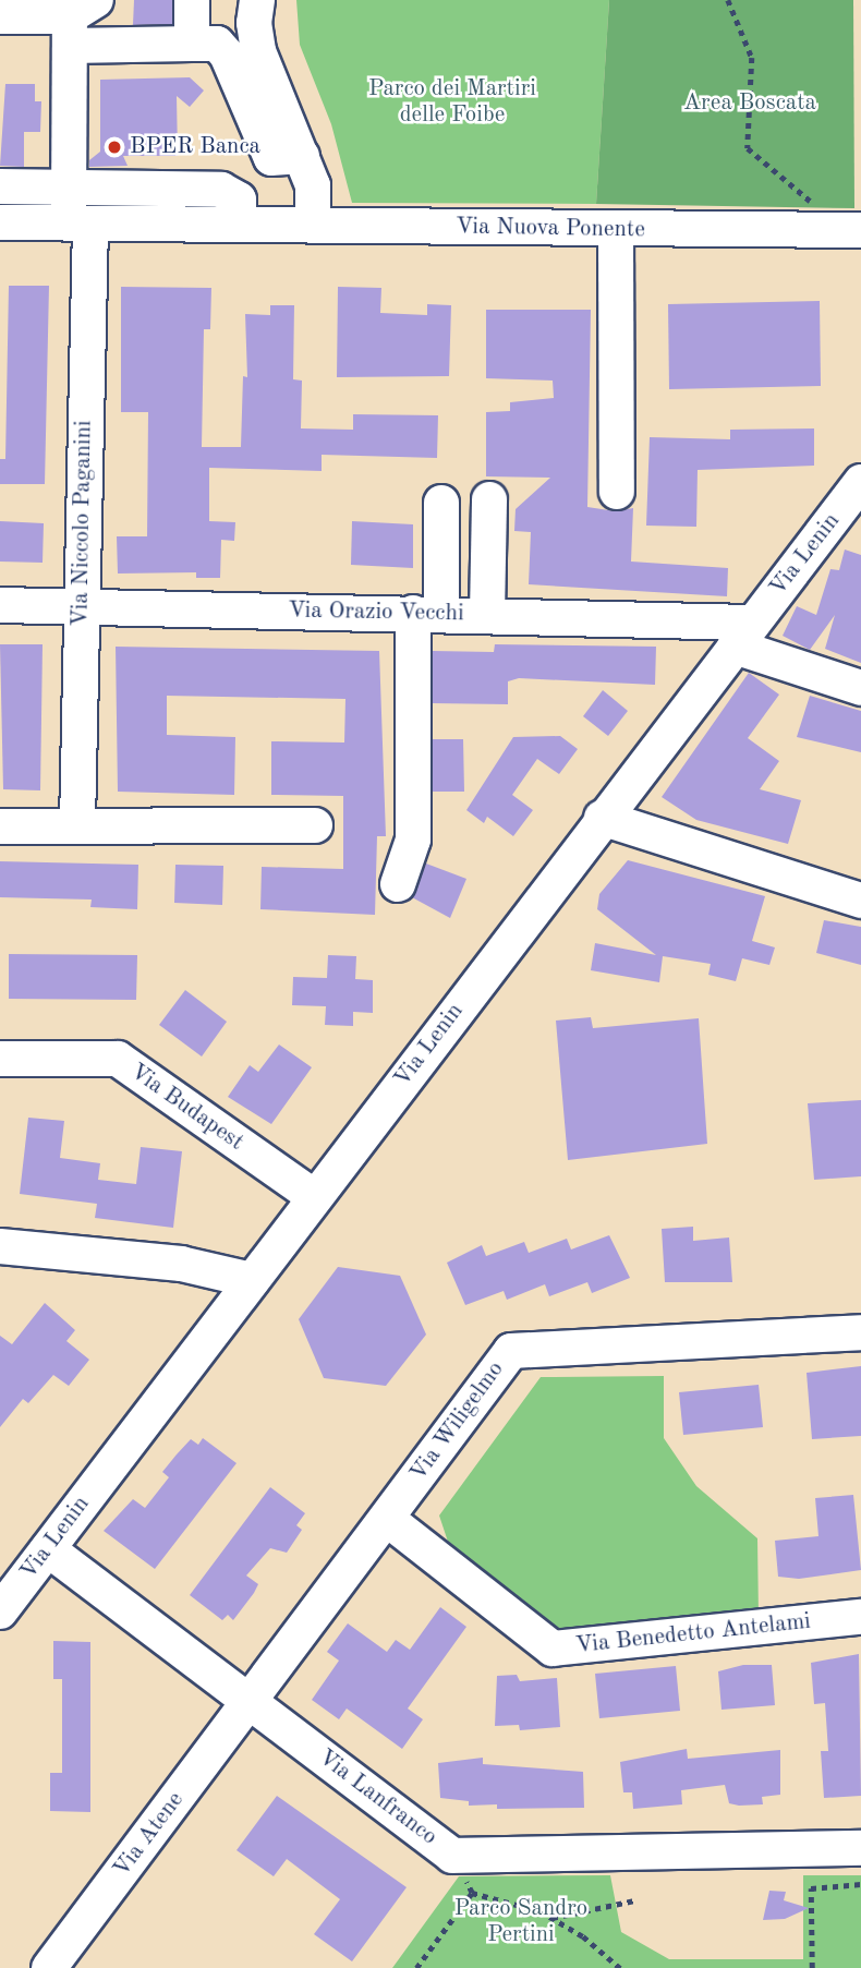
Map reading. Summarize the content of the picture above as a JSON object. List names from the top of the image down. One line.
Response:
{"streets":{"street":["Via Nuova Ponente","Via Niccolo Paganini","Via Lenin","Via Orazio Vecchi","Via Budapest","Via Wiligelmo","Via Benedetto Antelami","Via Lanfranco","Via Atene"]},"crossings":[["Via Nuova Ponente","Via Niccolo Paganini"],["Via Niccolo Paganini","Via Orazio Vecchi"],["Via Lenin","Via Orazio Vecchi"],["Via Lenin","Via Budapest"],["Via Lenin","Via Lanfranco"],["Via Wiligelmo","Via Benedetto Antelami"],["Via Wiligelmo","Via Lanfranco"],["Via Wiligelmo","Via Atene"],["Via Lanfranco","Via Atene"]],"parks":["Parco dei Martiri delle Foibe","Area Boscata","Parco Sandro Pertini"],"places":["BPER Banca"]}
